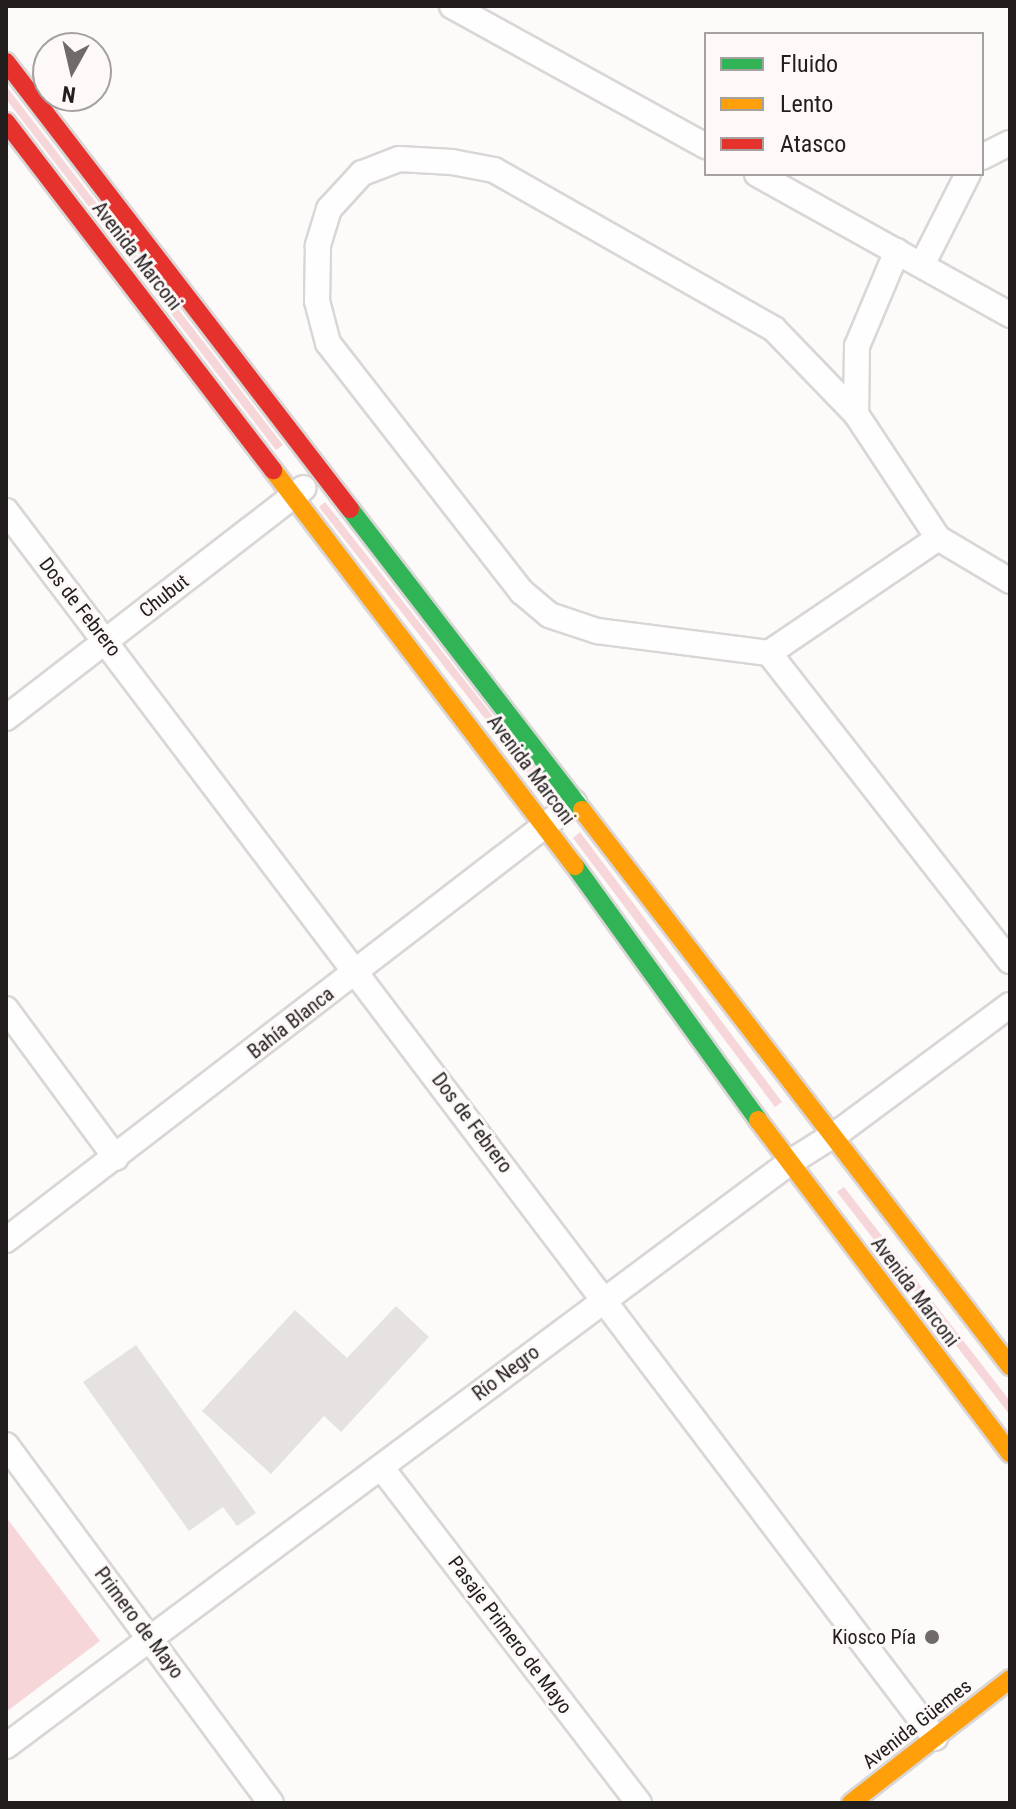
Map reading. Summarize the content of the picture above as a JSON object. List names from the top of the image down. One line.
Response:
{"streets":{"main road":["Avenida Marconi","Avenida Güemes"],"street":["Chubut","Dos de Febrero","Bahía Blanca","Río Negro","Primero de Mayo","Pasaje Primero de Mayo"]},"crossings":[["Avenida Marconi","Chubut"],["Avenida Marconi","Bahía Blanca"],["Avenida Marconi","Río Negro"],["Chubut","Dos de Febrero"],["Dos de Febrero","Bahía Blanca"],["Dos de Febrero","Río Negro"],["Dos de Febrero","Avenida Güemes"],["Río Negro","Primero de Mayo"],["Río Negro","Pasaje Primero de Mayo"]],"places":["Kiosco Pía"],"legend":["Fluido","Lento","Atasco"],"north":"bottom"}
